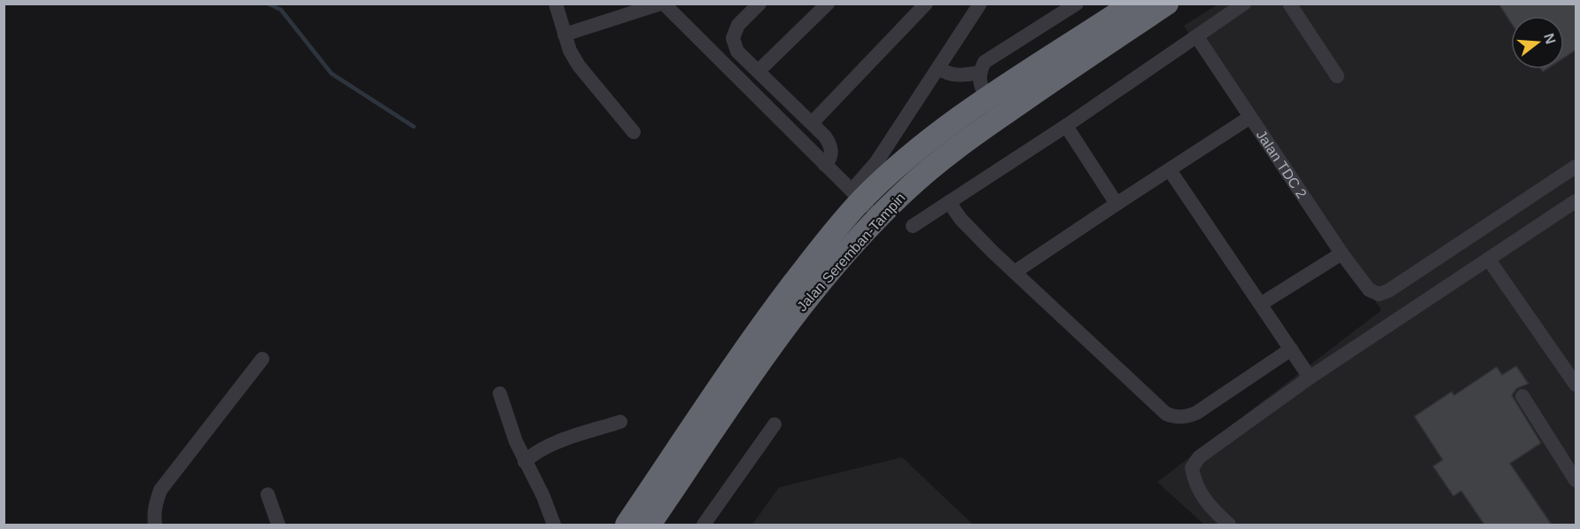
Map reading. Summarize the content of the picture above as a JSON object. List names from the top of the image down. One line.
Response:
{"streets":{"highway":["Jalan Seremban-Tampin"],"street":["Jalan TDC 2"]},"north":"right"}
